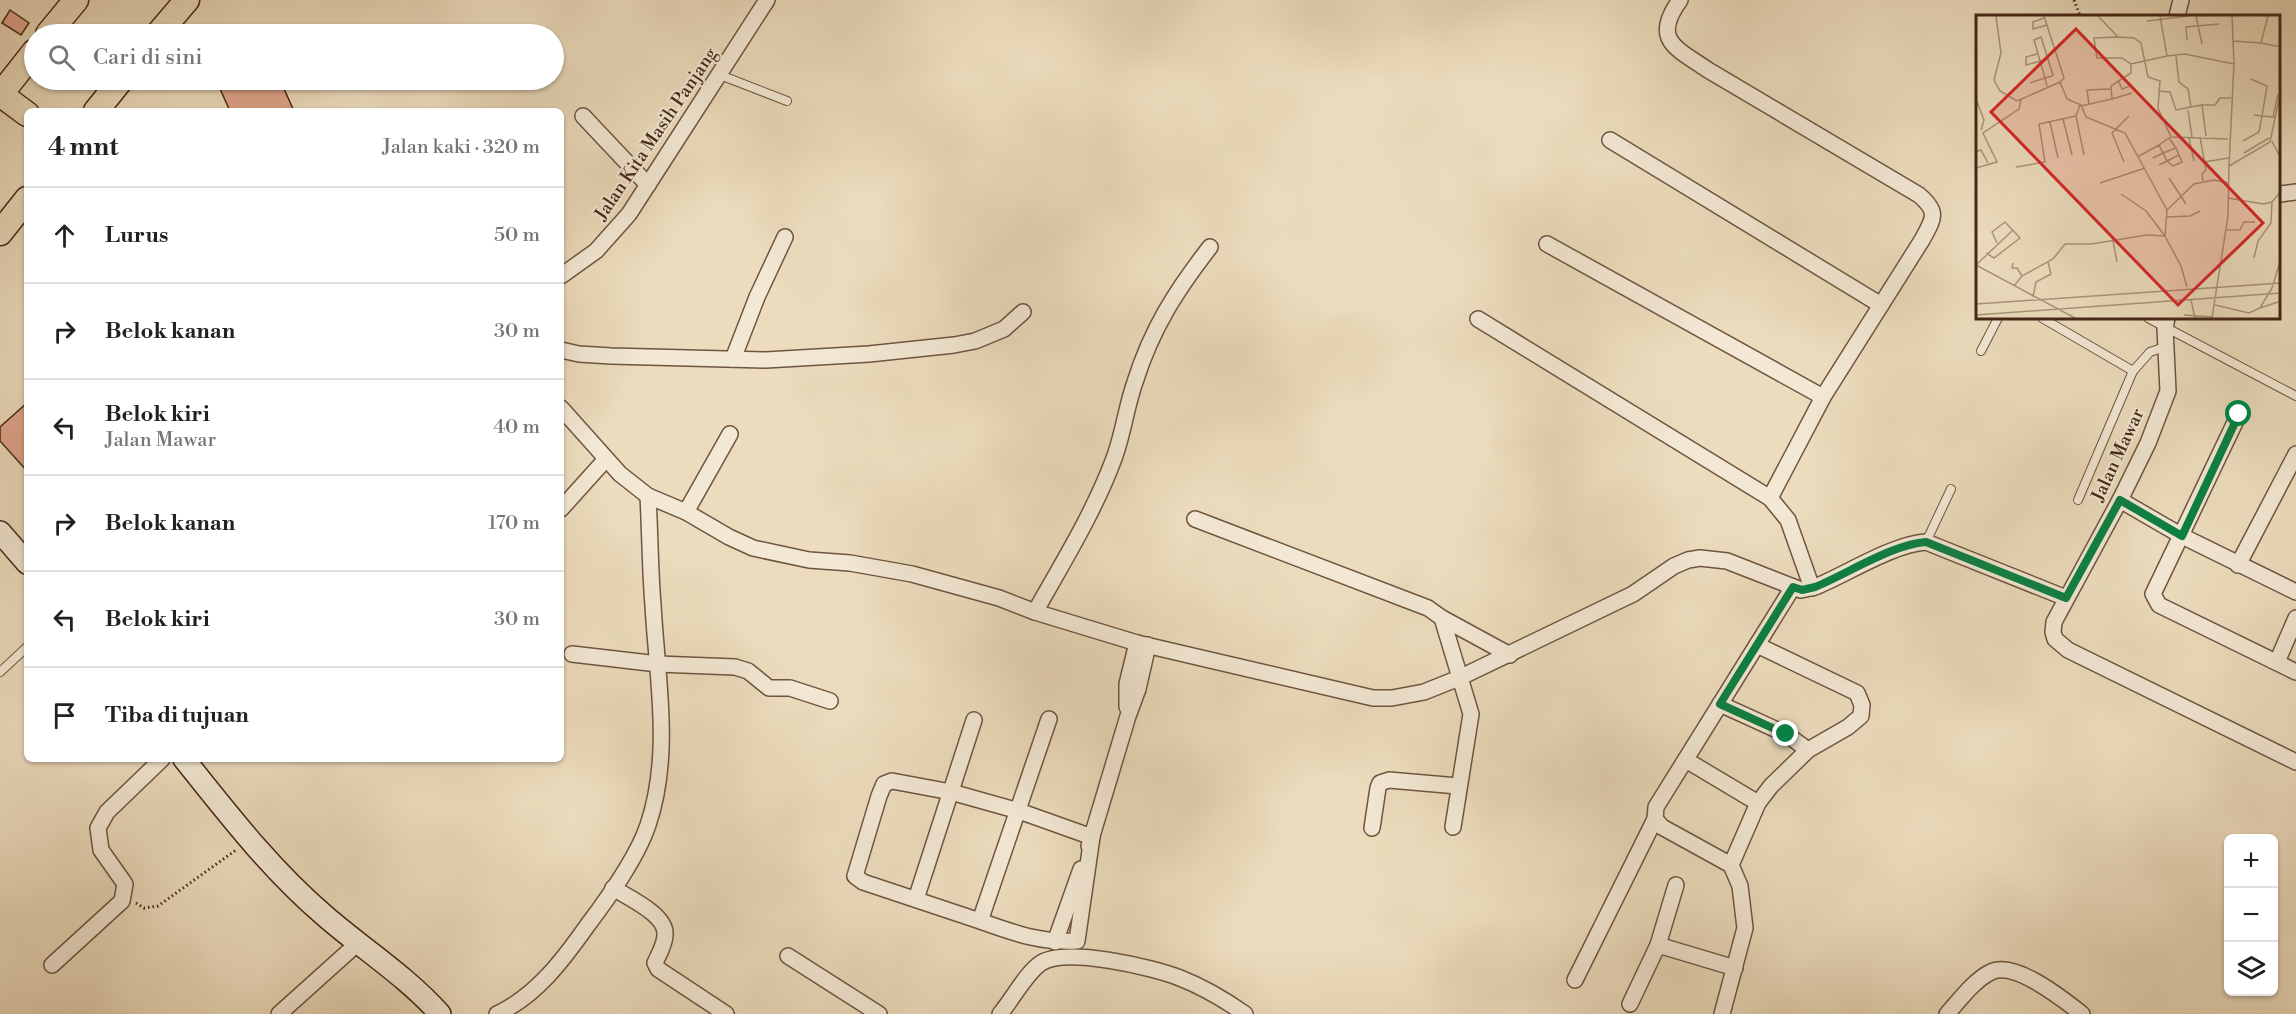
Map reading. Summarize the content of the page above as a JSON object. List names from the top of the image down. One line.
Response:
{"streets":{"street":["Jalan Kita Masih Panjang","Jalan Mawar"]},"page":{"search":"Cari di sini","heading":["4 mnt","Jalan kaki · 320 m"],"list":[["Lurus","50 m"],["Belok kanan","30 m"],["Belok kiri","Jalan Mawar","40 m"],["Belok kanan","170 m"],["Belok kiri","30 m"],"Tiba di tujuan"],"map_buttons":["+","−"]}}
